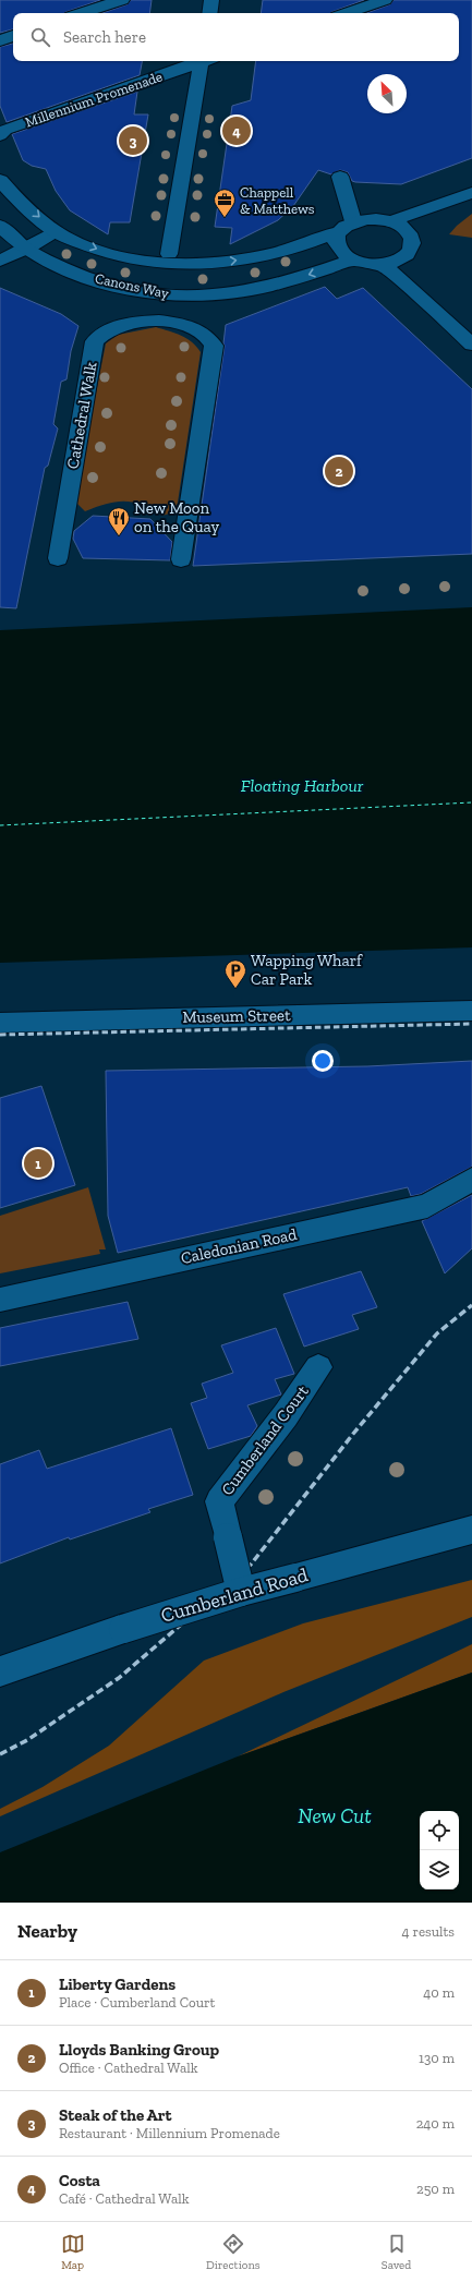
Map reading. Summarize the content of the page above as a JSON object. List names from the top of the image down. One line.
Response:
{"streets":{"street":["Millennium Promenade","Canons Way","Cathedral Walk","Museum Street","Caledonian Road","Cumberland Court","Cumberland Road"]},"crossings":[["Cumberland Court","Cumberland Road"]],"water":["Floating Harbour","New Cut"],"places":{"office":["Chappell & Matthews"],"restaurant":["New Moon on the Quay"],"parking":["Wapping Wharf Car Park"]},"north":"top left","page":{"search":"Search here","pins":["4","3","2","1"],"heading":["Nearby","4 results"],"list":[{"mark":"1","name":"Liberty Gardens","note":"Place · Cumberland Court","value":"40 m"},{"mark":"2","name":"Lloyds Banking Group","note":"Office · Cathedral Walk","value":"130 m"},{"mark":"3","name":"Steak of the Art","note":"Restaurant · Millennium Promenade","value":"240 m"},{"mark":"4","name":"Costa","note":"Café · Cathedral Walk","value":"250 m"}],"nav":["Map","Directions","Saved"]}}
